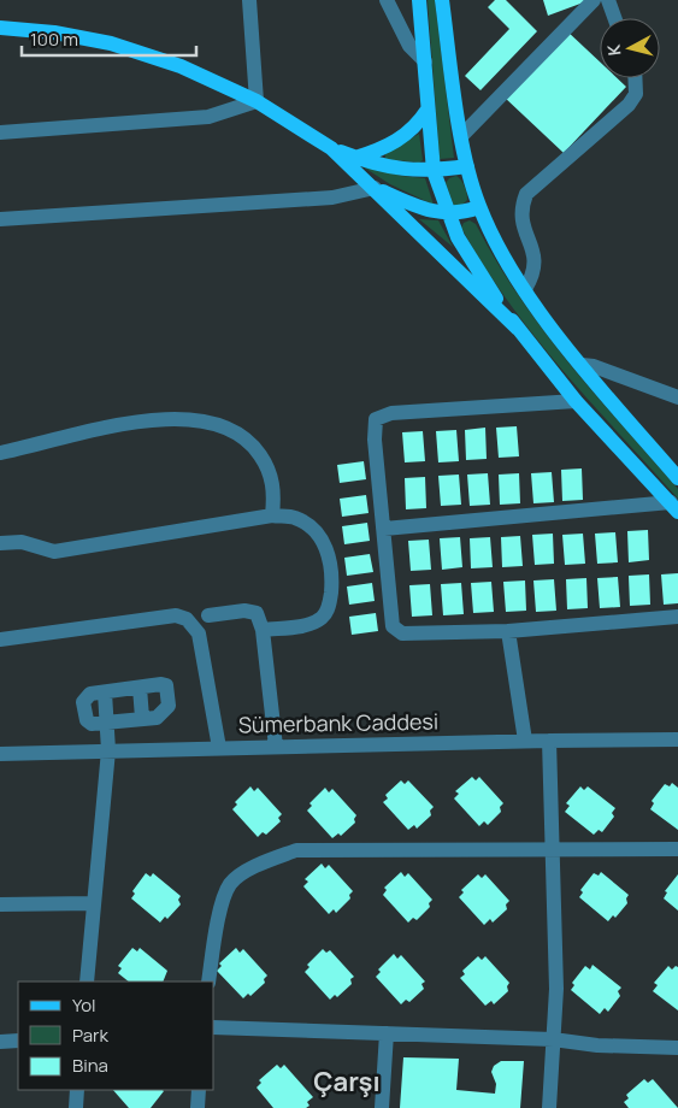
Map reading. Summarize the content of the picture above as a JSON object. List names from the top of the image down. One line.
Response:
{"streets":{"street":["Sümerbank Caddesi"]},"districts":["Çarşı"],"legend":["Yol","Park","Bina"],"scale_bar":"100 m","north":"left"}
